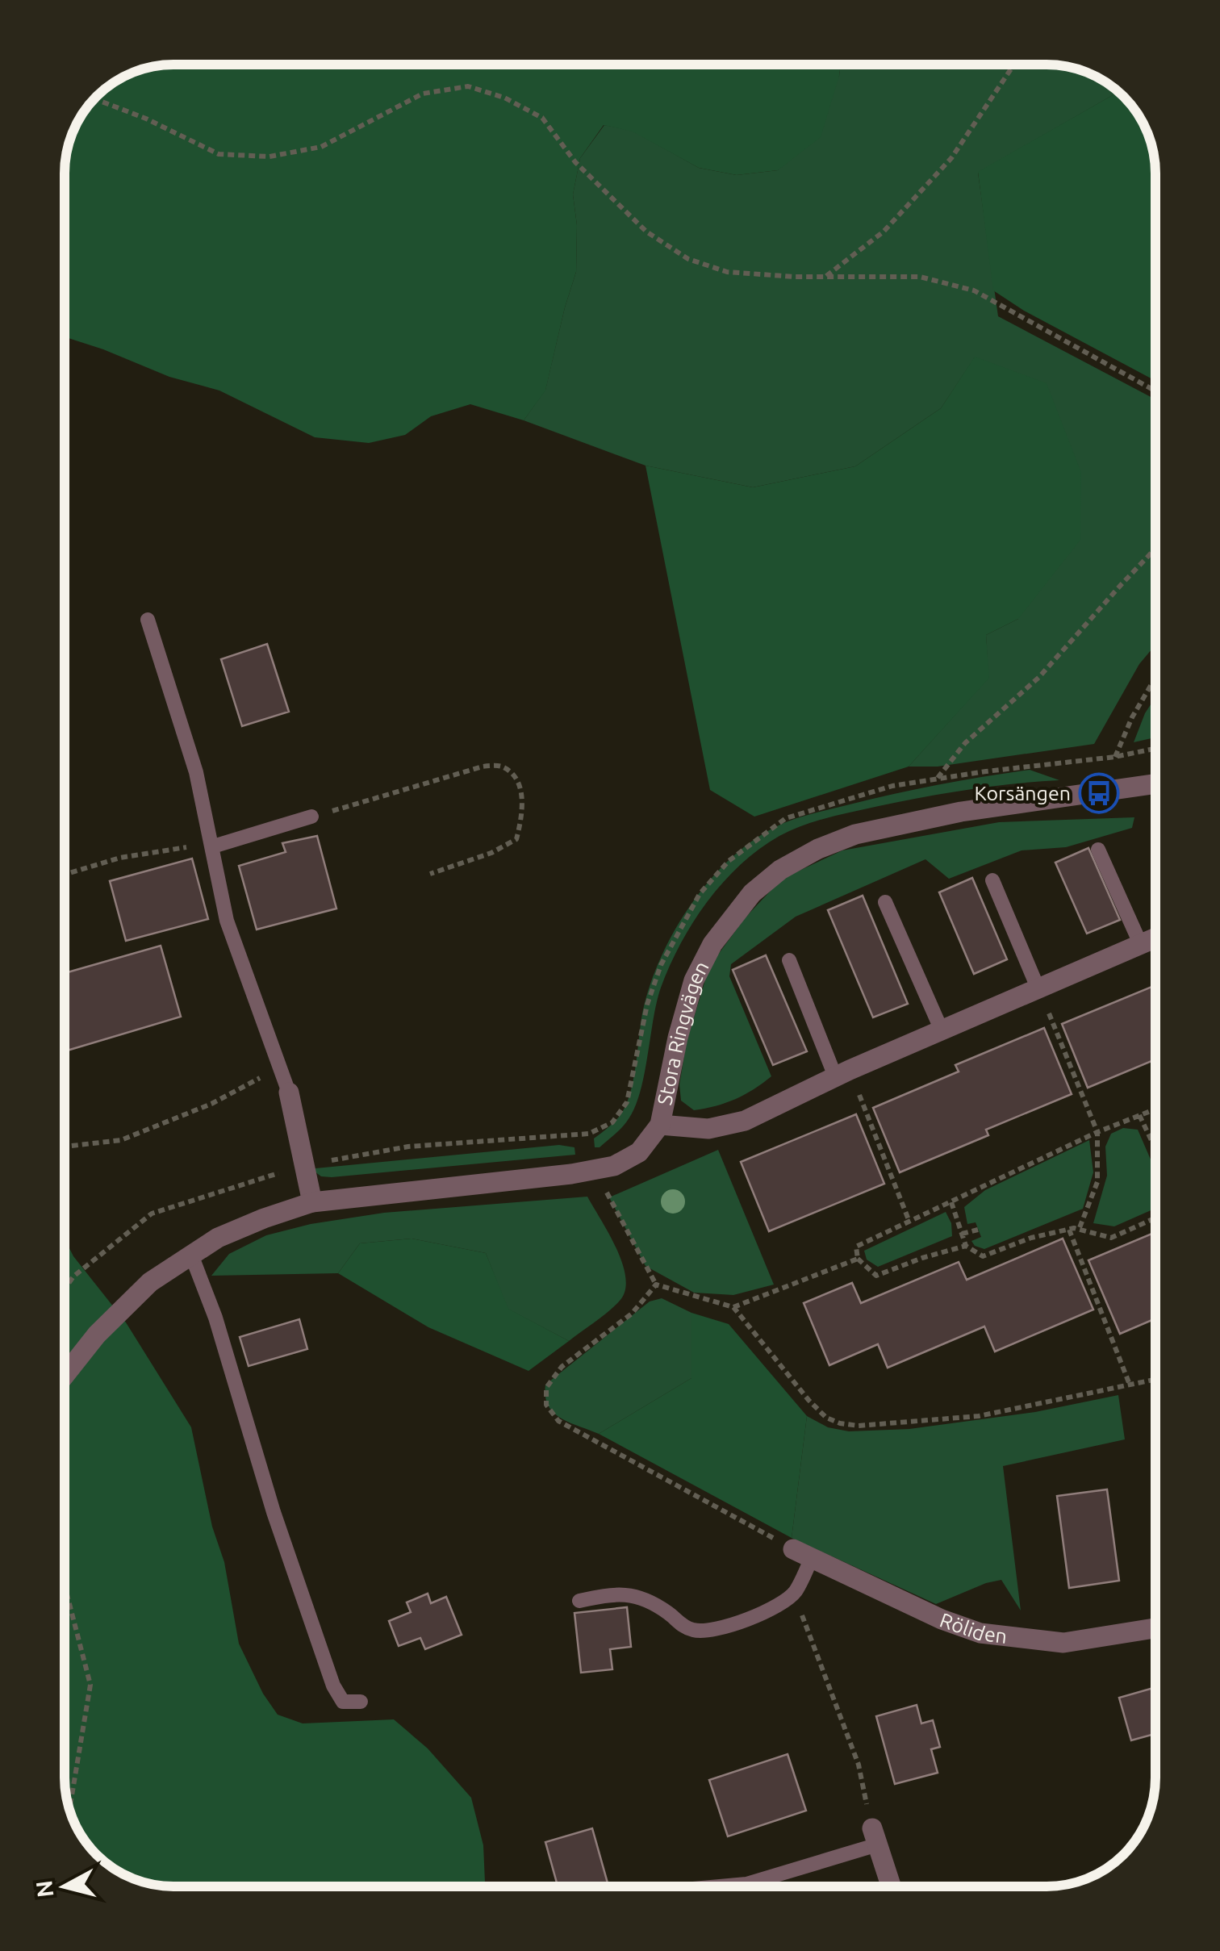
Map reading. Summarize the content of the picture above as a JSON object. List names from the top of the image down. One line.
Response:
{"streets":{"street":["Stora Ringvägen","Röliden"]},"places":{"bus stop":["Korsängen"]},"north":"left"}
